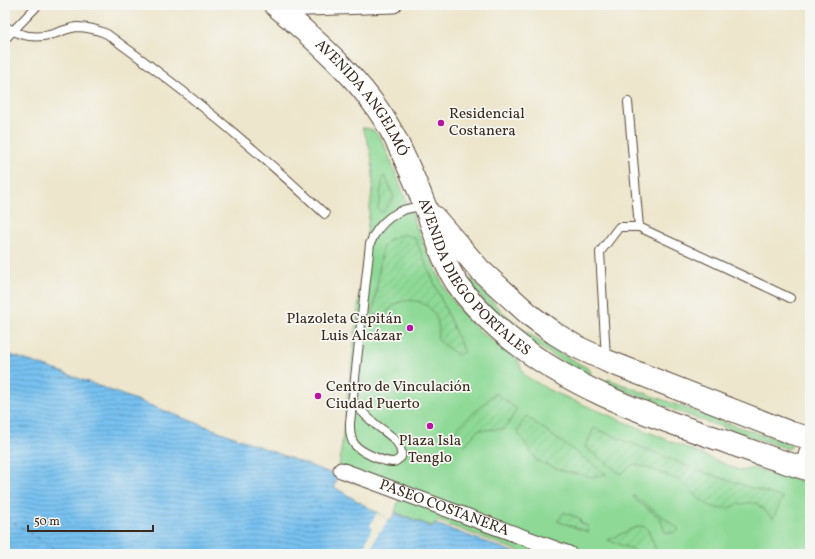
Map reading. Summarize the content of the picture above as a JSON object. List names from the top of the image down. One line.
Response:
{"streets":{"main road":["AVENIDA ANGELMÓ","AVENIDA DIEGO PORTALES"],"street":["PASEO COSTANERA"]},"crossings":[["AVENIDA ANGELMÓ","AVENIDA DIEGO PORTALES"]],"places":["Residencial Costanera","Plazoleta Capitán Luis Alcázar","Centro de Vinculación Ciudad Puerto","Plaza Isla Tenglo"],"scale_bar":"50 m"}
